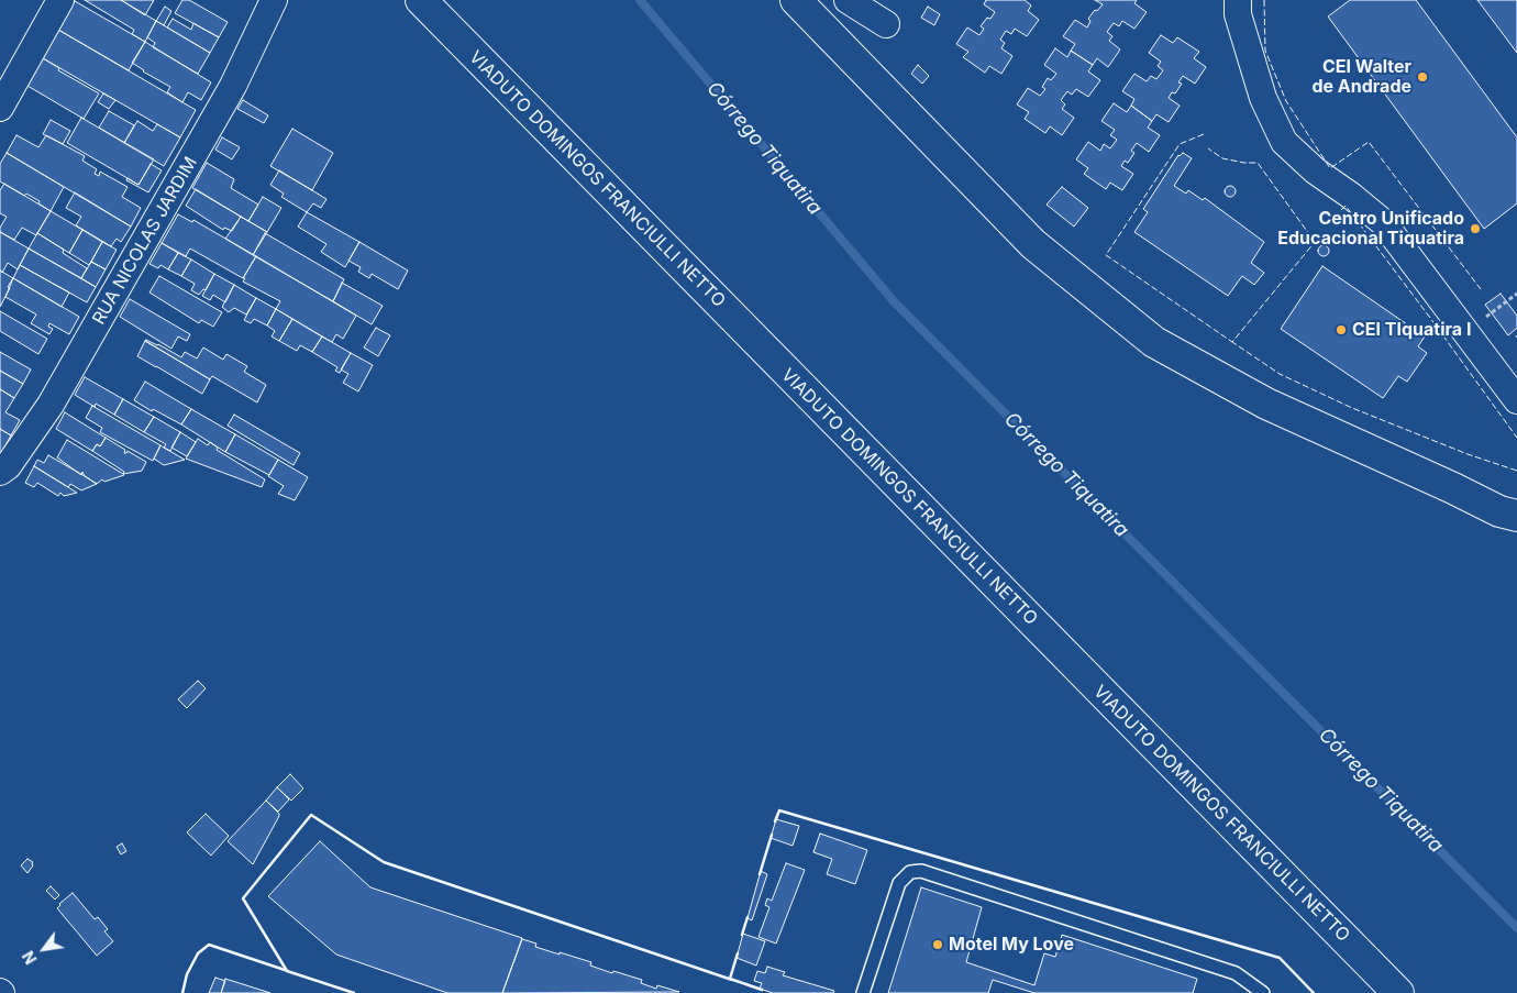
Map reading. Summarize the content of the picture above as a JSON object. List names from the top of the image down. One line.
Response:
{"streets":{"main road":["VIADUTO DOMINGOS FRANCIULLI NETTO"],"street":["RUA NICOLAS JARDIM"]},"water":["Córrego Tiquatira"],"places":["CEI Walter de Andrade","Centro Unificado Educacional Tiquatira","CEI TIquatira I","Motel My Love"],"north":"bottom left"}
